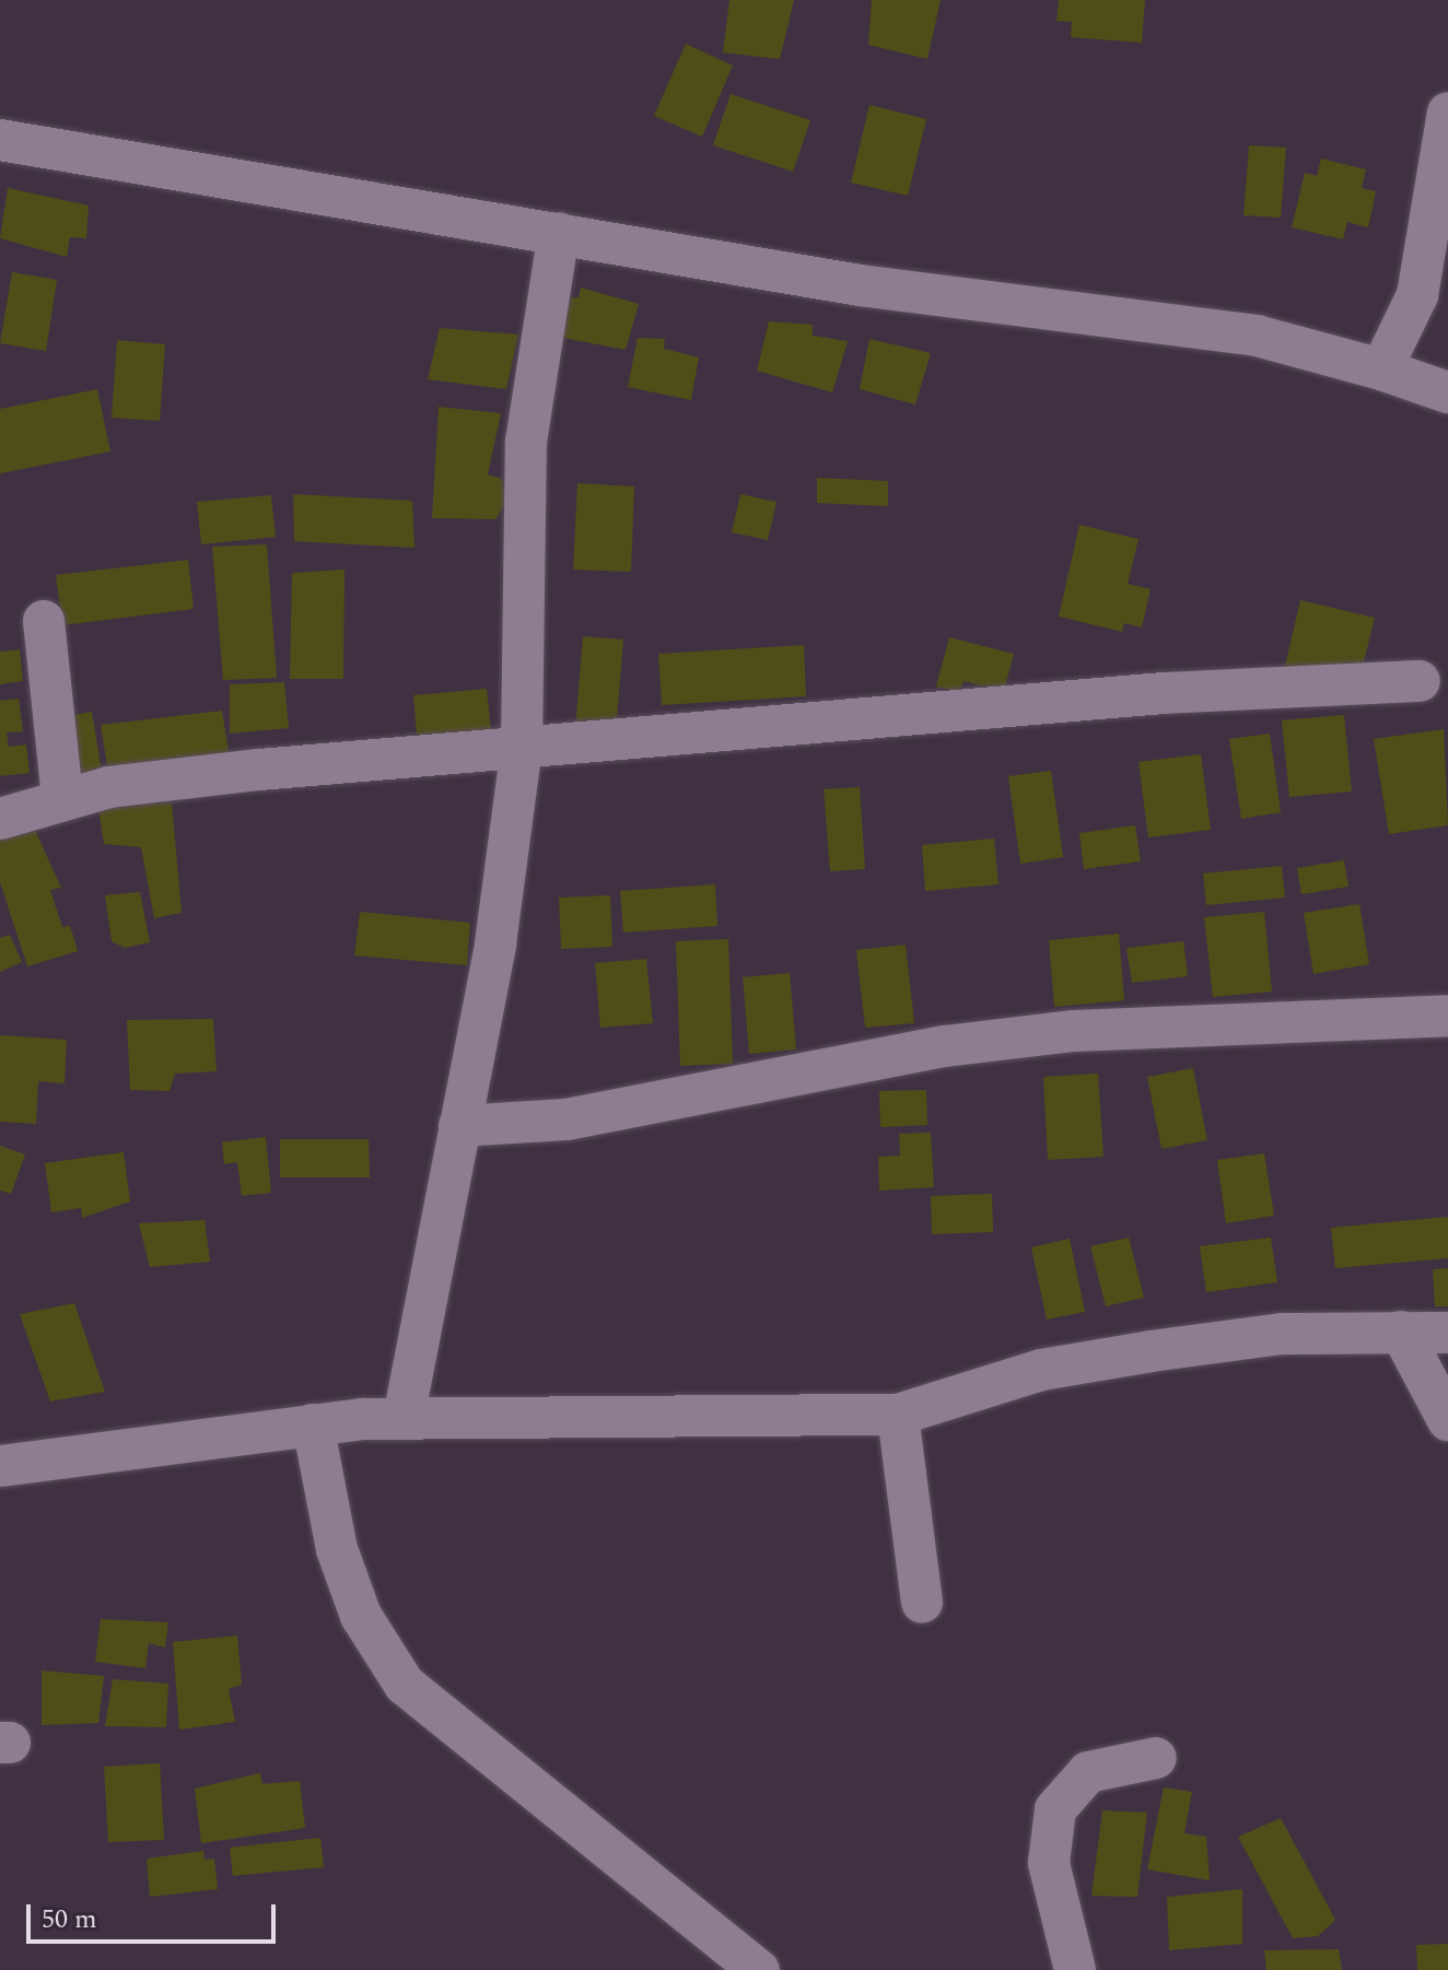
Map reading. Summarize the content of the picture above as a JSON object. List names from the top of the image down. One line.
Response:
{"scale_bar":"50 m"}
